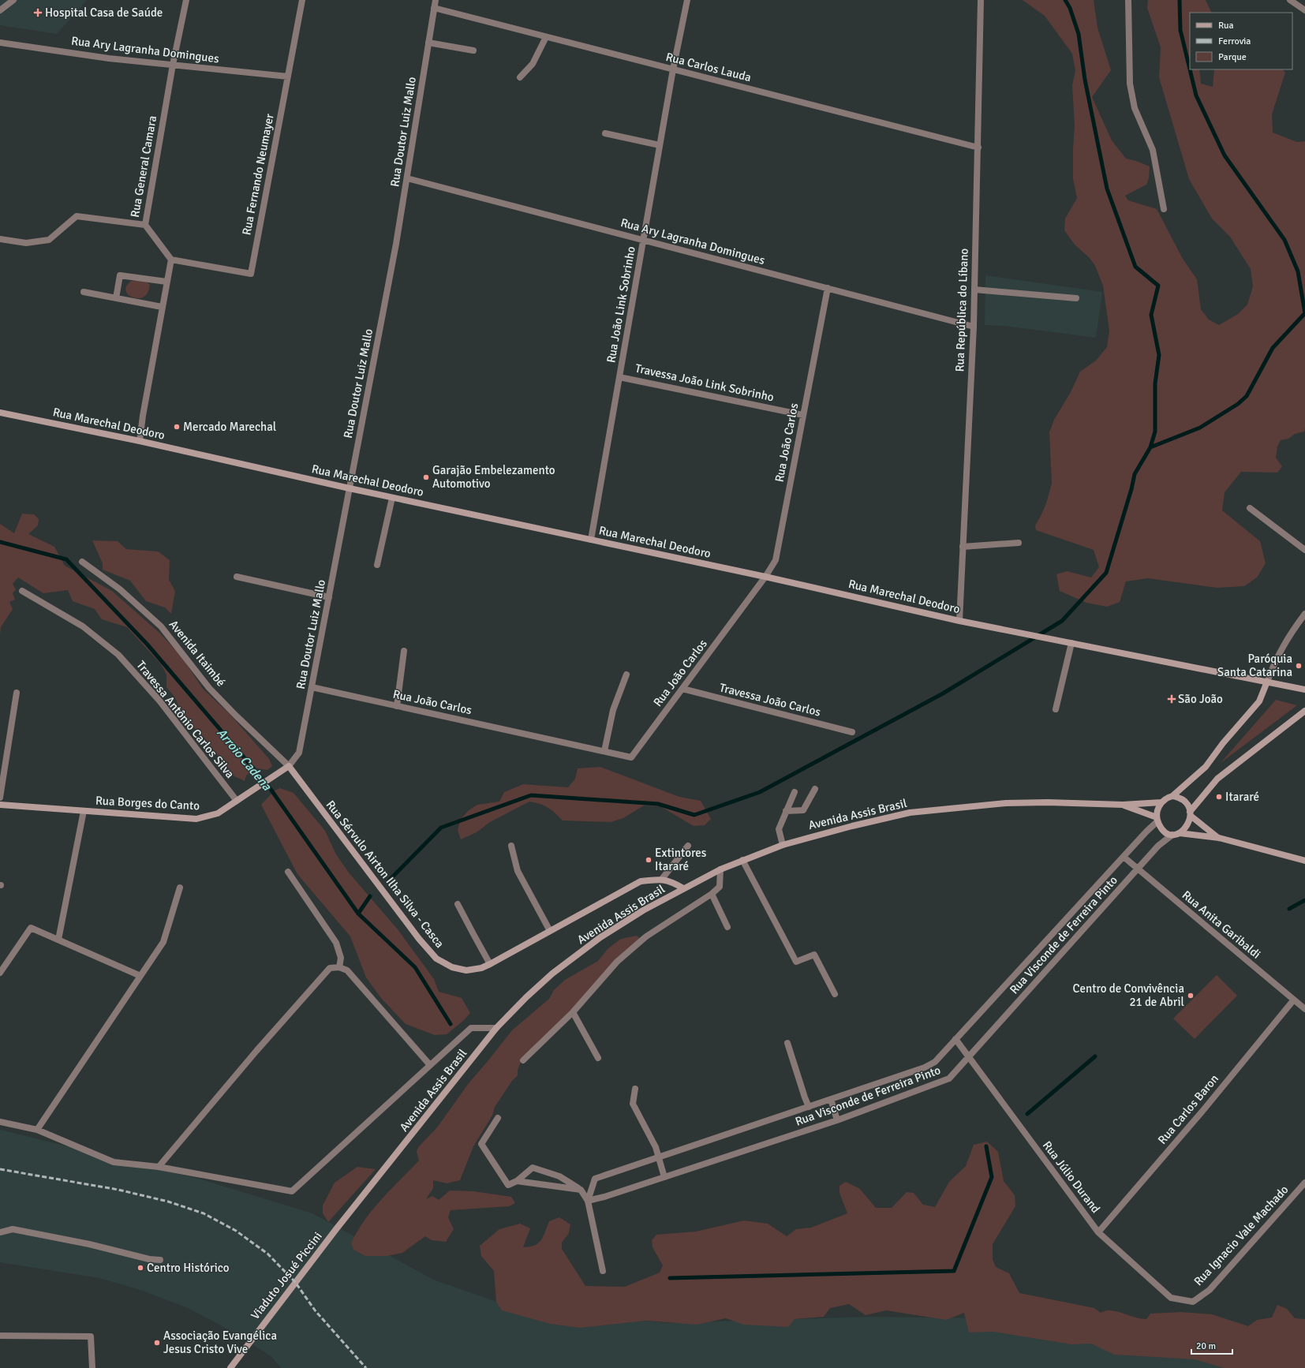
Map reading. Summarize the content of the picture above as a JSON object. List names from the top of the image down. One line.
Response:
{"streets":{"street":["Rua Ary Lagranha Domingues","Rua Carlos Lauda","Rua Doutor Luiz Mallo","Rua General Camara","Rua Fernando Neumayer","Rua João Link Sobrinho","Rua República do Líbano","Travessa João Link Sobrinho","Rua Marechal Deodoro","Rua João Carlos","Avenida Itaimbé","Travessa João Carlos","Travessa Antônio Carlos Silva","Rua Borges do Canto","Avenida Assis Brasil","Rua Sérvulo Airton Ilha Silva - Casca","Rua Anita Garibaldi","Rua Visconde de Ferreira Pinto","Rua Carlos Baron","Rua Júlio Durand","Rua Ignacio Vale Machado","Viaduto Josué Piccini"]},"crossings":[["Rua Ary Lagranha Domingues","Rua Doutor Luiz Mallo"],["Rua Ary Lagranha Domingues","Rua General Camara"],["Rua Ary Lagranha Domingues","Rua Fernando Neumayer"],["Rua Ary Lagranha Domingues","Rua João Link Sobrinho"],["Rua Ary Lagranha Domingues","Rua República do Líbano"],["Rua Ary Lagranha Domingues","Rua João Carlos"],["Rua Carlos Lauda","Rua Doutor Luiz Mallo"],["Rua Carlos Lauda","Rua João Link Sobrinho"],["Rua Carlos Lauda","Rua República do Líbano"],["Rua Doutor Luiz Mallo","Rua Marechal Deodoro"],["Rua Doutor Luiz Mallo","Rua João Carlos"],["Rua Doutor Luiz Mallo","Avenida Itaimbé"],["Rua Doutor Luiz Mallo","Rua Borges do Canto"],["Rua Doutor Luiz Mallo","Rua Sérvulo Airton Ilha Silva - Casca"],["Rua General Camara","Rua Fernando Neumayer"],["Rua João Link Sobrinho","Travessa João Link Sobrinho"],["Rua João Link Sobrinho","Rua Marechal Deodoro"],["Rua República do Líbano","Rua Marechal Deodoro"],["Travessa João Link Sobrinho","Rua João Carlos"],["Rua Marechal Deodoro","Rua João Carlos"],["Rua João Carlos","Travessa João Carlos"],["Avenida Itaimbé","Rua Borges do Canto"],["Avenida Itaimbé","Rua Sérvulo Airton Ilha Silva - Casca"],["Travessa Antônio Carlos Silva","Rua Borges do Canto"],["Rua Borges do Canto","Rua Sérvulo Airton Ilha Silva - Casca"],["Avenida Assis Brasil","Rua Sérvulo Airton Ilha Silva - Casca"],["Avenida Assis Brasil","Rua Visconde de Ferreira Pinto"],["Avenida Assis Brasil","Viaduto Josué Piccini"],["Rua Anita Garibaldi","Rua Visconde de Ferreira Pinto"],["Rua Anita Garibaldi","Rua Carlos Baron"],["Rua Visconde de Ferreira Pinto","Rua Júlio Durand"],["Rua Carlos Baron","Rua Júlio Durand"],["Rua Júlio Durand","Rua Ignacio Vale Machado"]],"water":["Arroio Cadena"],"places":{"health":["Hospital Casa de Saúde","São João"],"other":["Mercado Marechal","Garajão Embelezamento Automotivo","Paróquia Santa Catarina","Itararé","Extintores Itararé","Centro de Convivência 21 de Abril","Centro Histórico","Associação Evangélica Jesus Cristo Vive"]},"legend":["Rua","Ferrovia","Parque"],"scale_bar":"20 m"}
